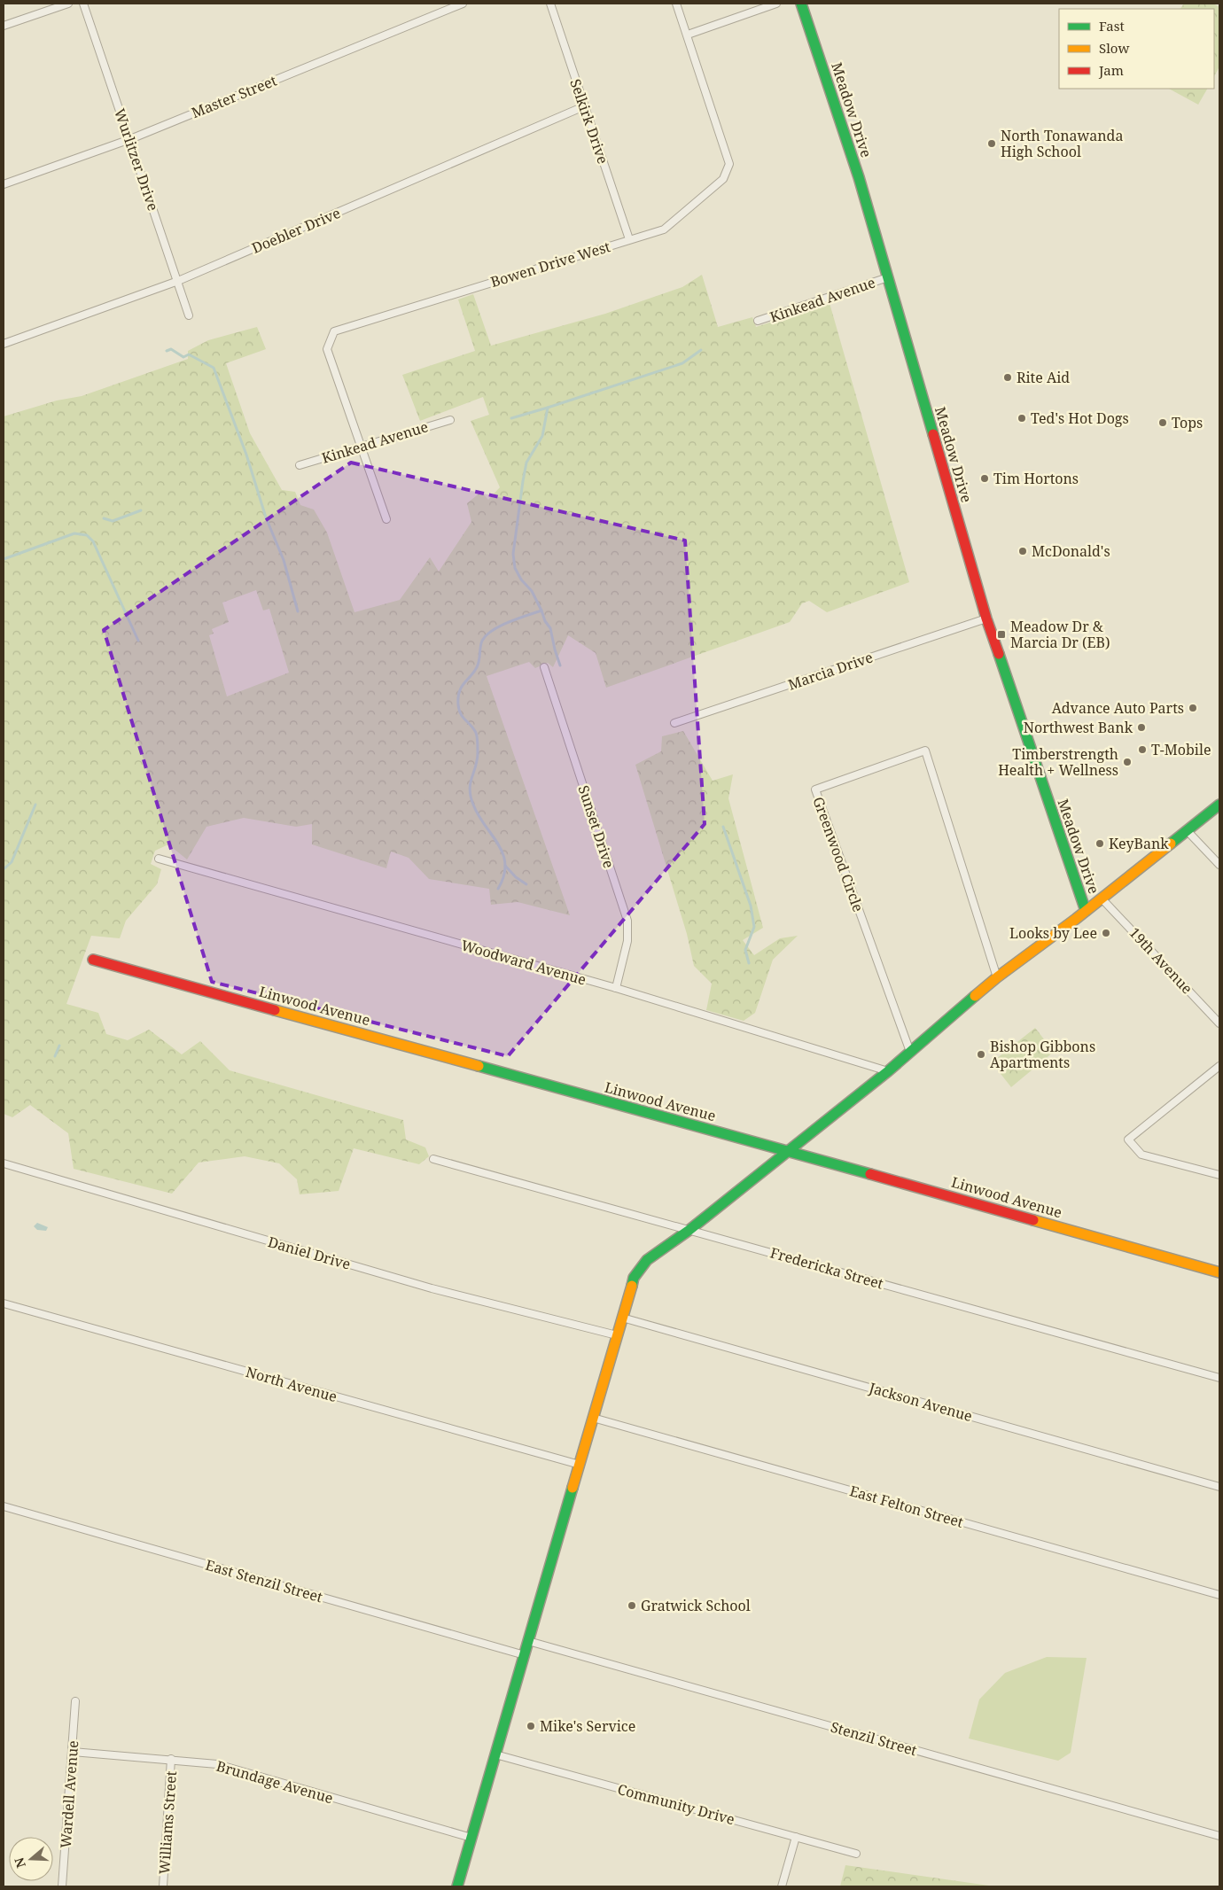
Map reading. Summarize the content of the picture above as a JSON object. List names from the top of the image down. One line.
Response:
{"streets":{"street":["Master Street","Meadow Drive","Selkirk Drive","Wurlitzer Drive","Doebler Drive","Bowen Drive West","Kinkead Avenue","Marcia Drive","Sunset Drive","Greenwood Circle","19th Avenue","Woodward Avenue","Linwood Avenue","Daniel Drive","Fredericka Street","North Avenue","Jackson Avenue","East Felton Street","East Stenzil Street","Stenzil Street","Brundage Avenue","Wardell Avenue","Community Drive","Williams Street"]},"crossings":[["Master Street","Wurlitzer Drive"],["Meadow Drive","Kinkead Avenue"],["Meadow Drive","Marcia Drive"],["Selkirk Drive","Doebler Drive"],["Selkirk Drive","Bowen Drive West"],["Wurlitzer Drive","Doebler Drive"],["Bowen Drive West","Kinkead Avenue"],["Sunset Drive","Woodward Avenue"],["Brundage Avenue","Wardell Avenue"],["Brundage Avenue","Williams Street"]],"places":{"other":["North Tonawanda High School","Rite Aid","Ted's Hot Dogs","Tops","Tim Hortons","McDonald's","Advance Auto Parts","Northwest Bank","T-Mobile","Timberstrength Health + Wellness","KeyBank","Looks by Lee","Bishop Gibbons Apartments","Gratwick School","Mike's Service"],"transit":["Meadow Dr & Marcia Dr (EB)"]},"legend":["Fast","Slow","Jam"],"north":"left"}
